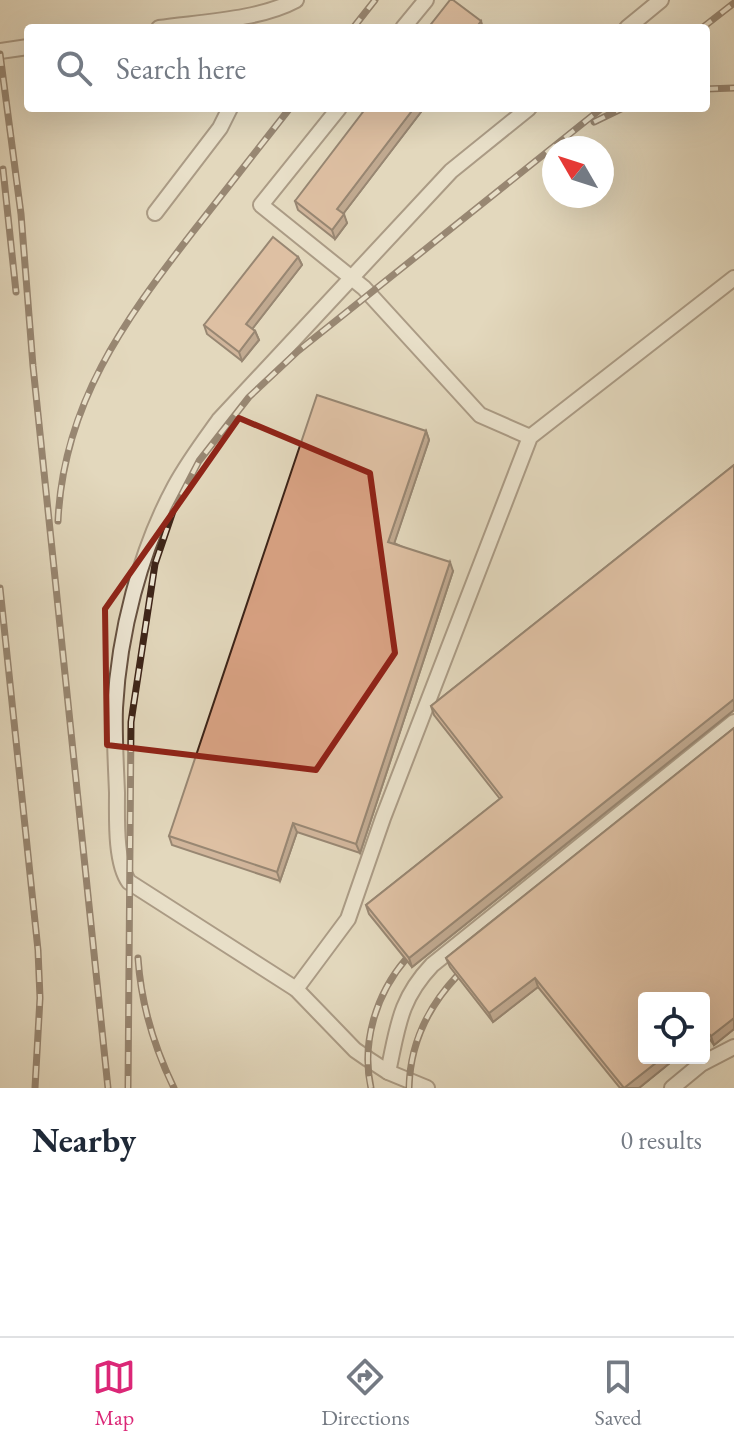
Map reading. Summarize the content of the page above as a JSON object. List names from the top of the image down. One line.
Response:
{"north":"top left","page":{"search":"Search here","heading":["Nearby","0 results"],"nav":["Map","Directions","Saved"]}}
